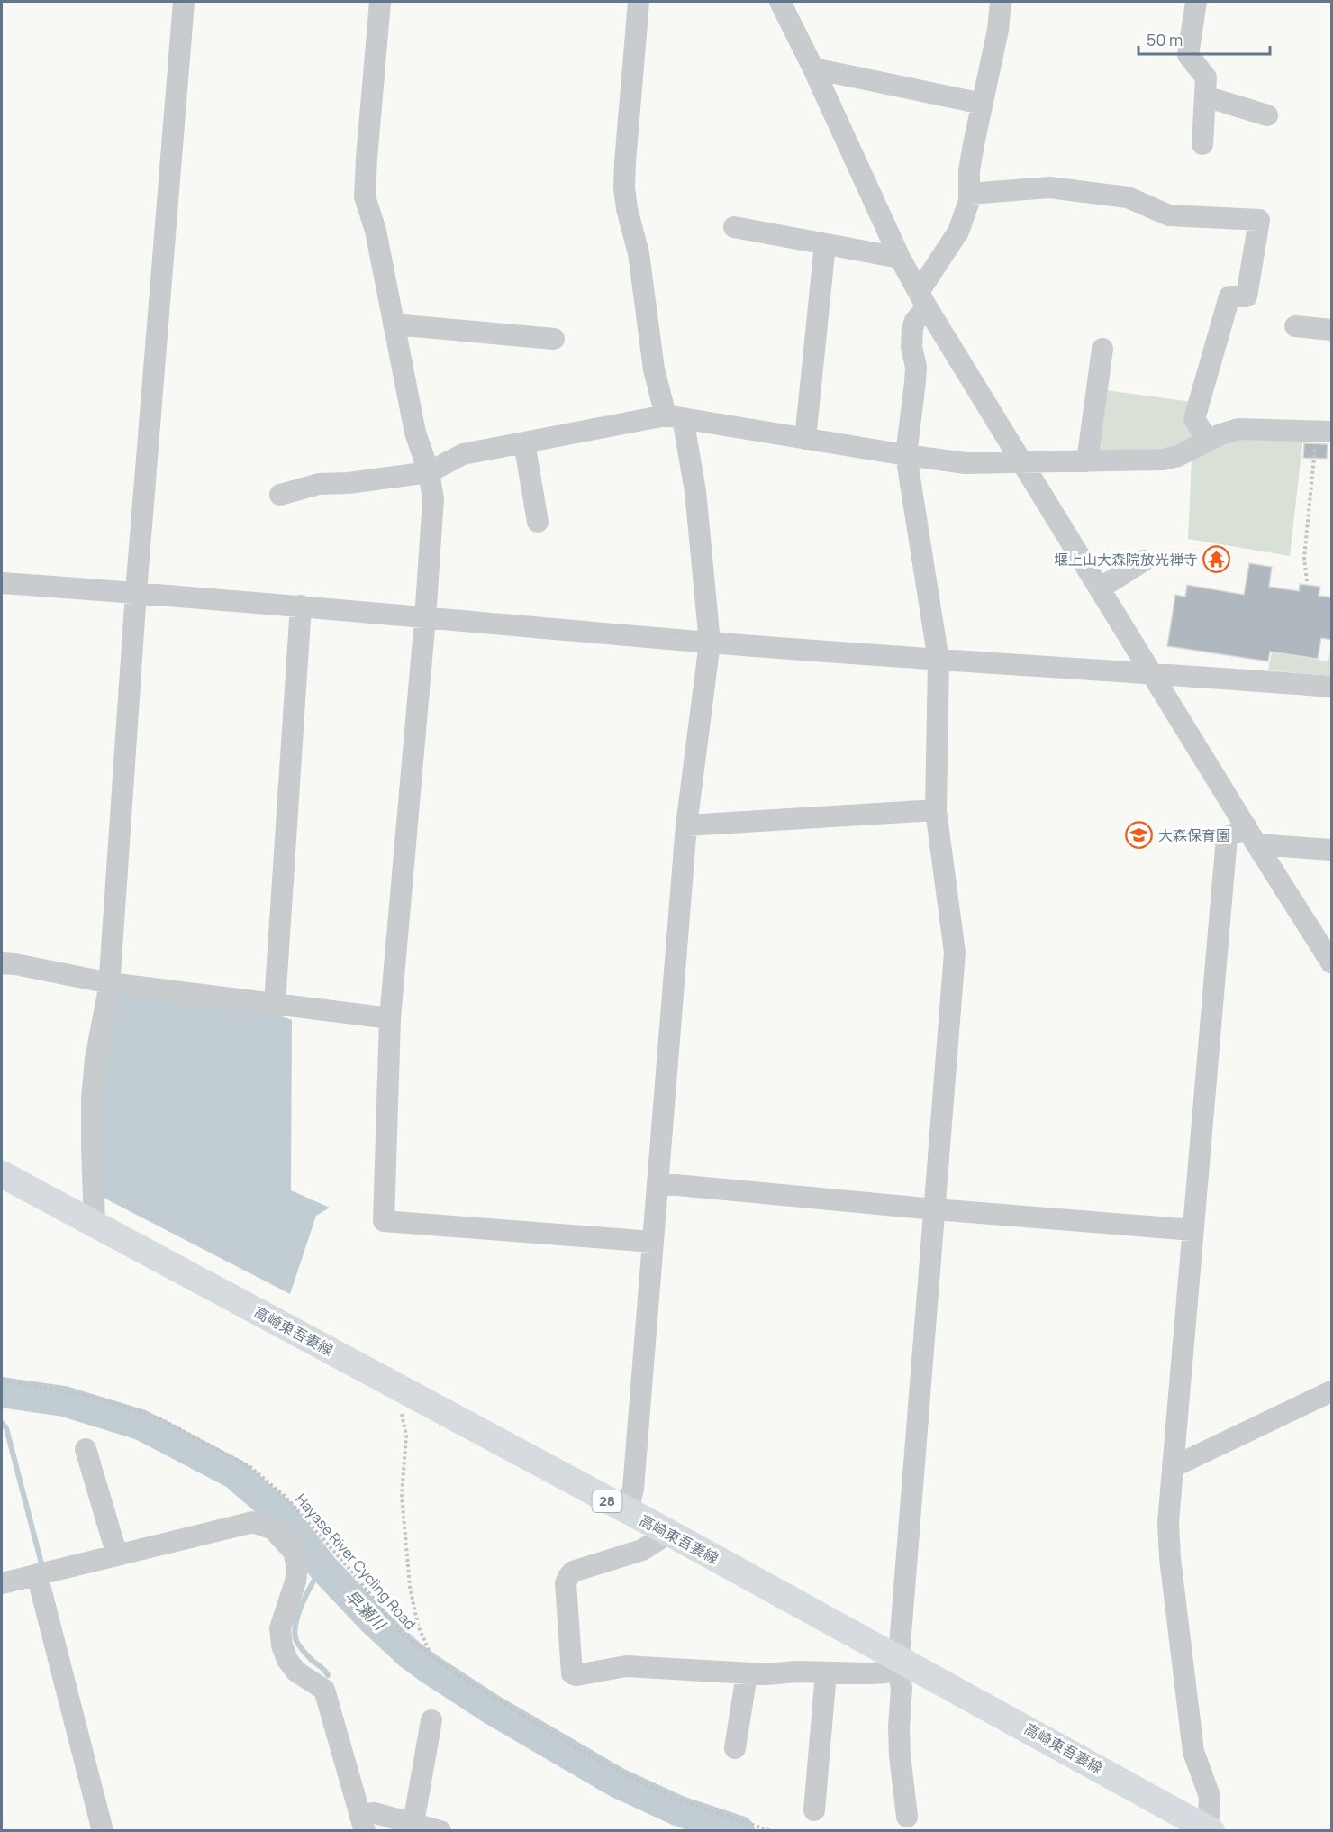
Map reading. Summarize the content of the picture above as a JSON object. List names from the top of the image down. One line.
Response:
{"streets":{"main road":["高崎東吾妻線","28"],"path":["Hayase River Cycling Road"]},"water":["早瀬川"],"places":{"temple":["堰上山大森院放光禅寺"],"school or university":["大森保育園"]},"scale_bar":"50 m"}
